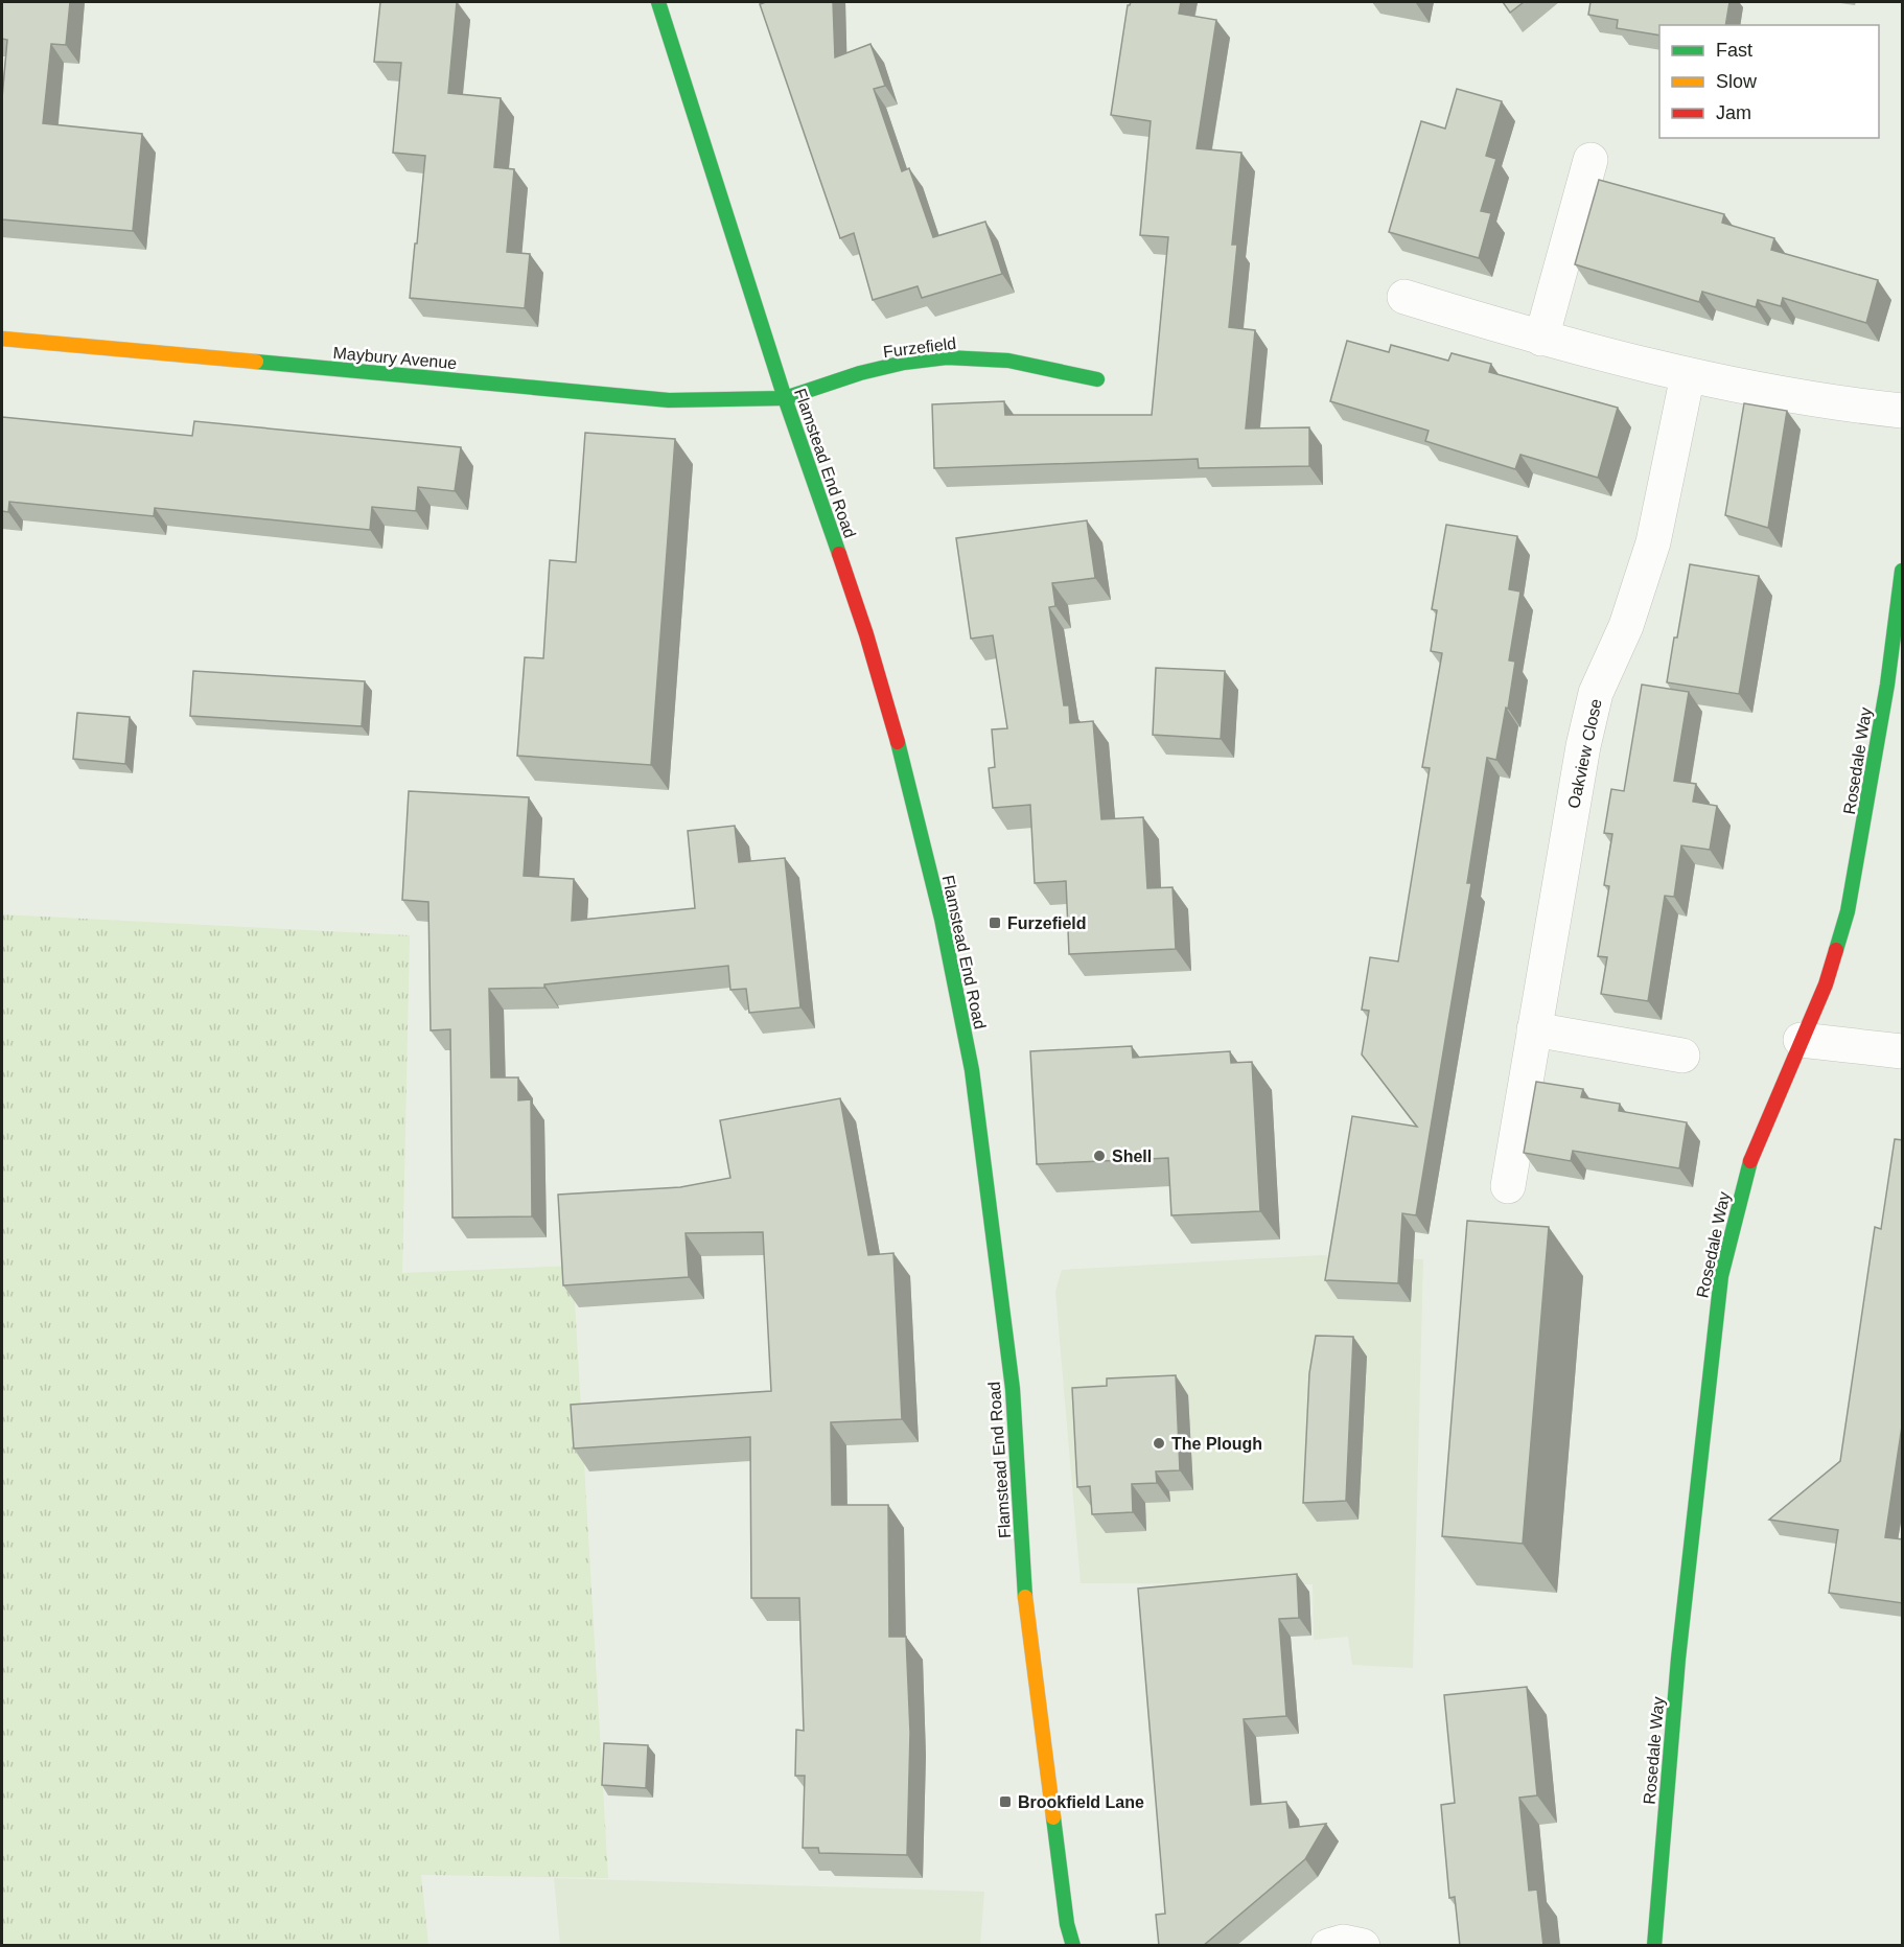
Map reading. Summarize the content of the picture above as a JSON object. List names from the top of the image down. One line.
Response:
{"streets":{"street":["Furzefield","Maybury Avenue","Flamstead End Road","Oakview Close","Rosedale Way"]},"crossings":[["Furzefield","Maybury Avenue"],["Furzefield","Flamstead End Road"],["Maybury Avenue","Flamstead End Road"]],"places":{"transit":["Furzefield","Brookfield Lane"],"other":["Shell","The Plough"]},"legend":["Fast","Slow","Jam"]}
